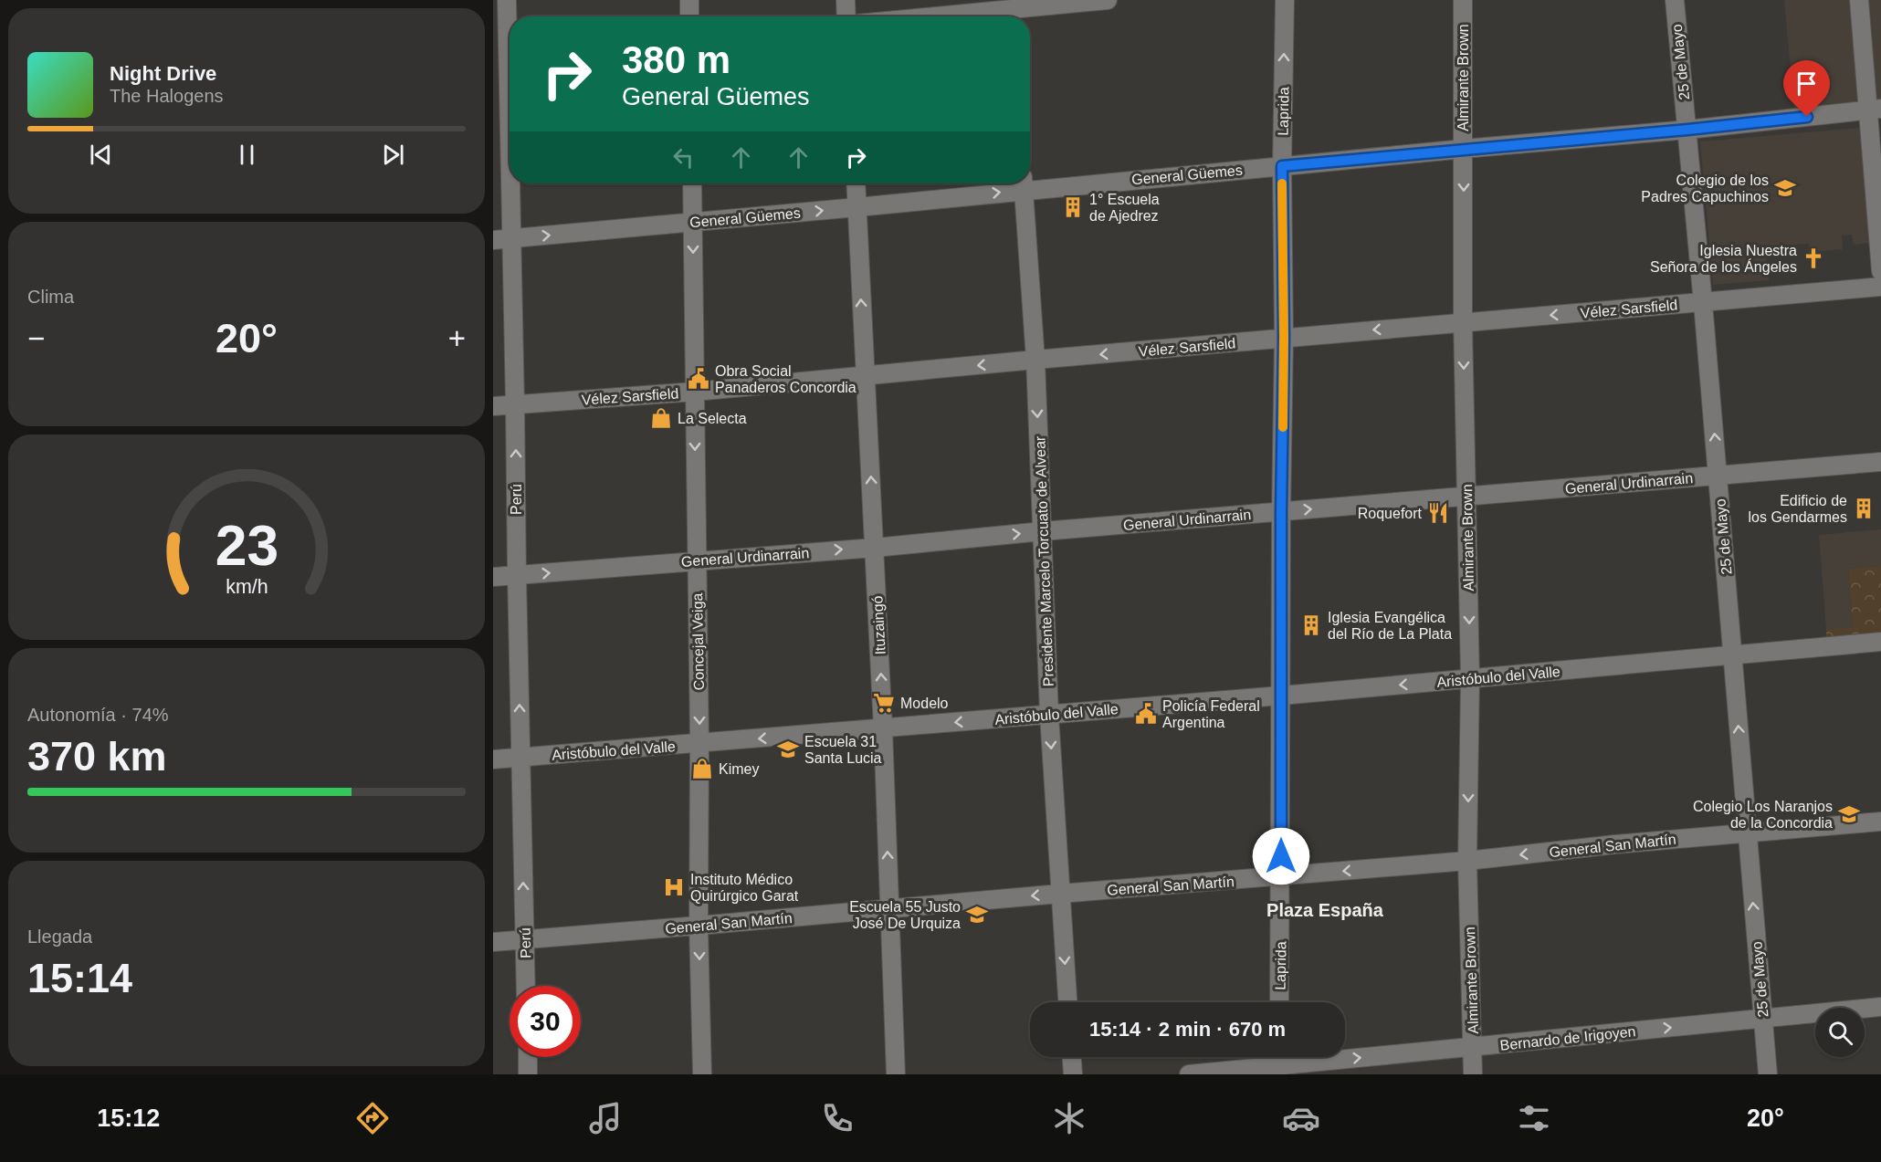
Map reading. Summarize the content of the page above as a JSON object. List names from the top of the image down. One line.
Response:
{"streets":{"street":["25 de Mayo","Almirante Brown","Laprida","General Güemes","Vélez Sarsfield","General Urdinarrain","Perú","Presidente Marcelo Torcuato de Alvear","Ituzaingó","Concejal Veiga","Aristóbulo del Valle","General San Martín","Bernardo de Irigoyen"]},"crossings":[["25 de Mayo","General Güemes"],["25 de Mayo","Vélez Sarsfield"],["25 de Mayo","General Urdinarrain"],["25 de Mayo","Aristóbulo del Valle"],["25 de Mayo","General San Martín"],["25 de Mayo","Bernardo de Irigoyen"],["Almirante Brown","General Güemes"],["Almirante Brown","Vélez Sarsfield"],["Almirante Brown","General Urdinarrain"],["Almirante Brown","Aristóbulo del Valle"],["Almirante Brown","General San Martín"],["Almirante Brown","Bernardo de Irigoyen"],["Laprida","General Güemes"],["Laprida","Vélez Sarsfield"],["Laprida","General Urdinarrain"],["Laprida","Aristóbulo del Valle"],["Laprida","General San Martín"],["General Güemes","Perú"],["General Güemes","Presidente Marcelo Torcuato de Alvear"],["General Güemes","Ituzaingó"],["General Güemes","Concejal Veiga"],["Vélez Sarsfield","Perú"],["Vélez Sarsfield","Presidente Marcelo Torcuato de Alvear"],["Vélez Sarsfield","Ituzaingó"],["Vélez Sarsfield","Concejal Veiga"],["General Urdinarrain","Perú"],["General Urdinarrain","Presidente Marcelo Torcuato de Alvear"],["General Urdinarrain","Ituzaingó"],["General Urdinarrain","Concejal Veiga"],["Perú","Aristóbulo del Valle"],["Perú","General San Martín"],["Presidente Marcelo Torcuato de Alvear","Aristóbulo del Valle"],["Presidente Marcelo Torcuato de Alvear","General San Martín"],["Ituzaingó","Aristóbulo del Valle"],["Ituzaingó","General San Martín"],["Concejal Veiga","Aristóbulo del Valle"],["Concejal Veiga","General San Martín"]],"one_way":["25 de Mayo","Almirante Brown","General Güemes","Vélez Sarsfield","General Urdinarrain","Perú","Presidente Marcelo Torcuato de Alvear","Ituzaingó","Concejal Veiga","Aristóbulo del Valle","General San Martín","Bernardo de Irigoyen"],"districts":["Plaza España"],"places":{"school or university":["Colegio de los Padres Capuchinos","Escuela 31 Santa Lucia","Colegio Los Naranjos de la Concordia","Escuela 55 Justo José De Urquiza"],"building":["1° Escuela de Ajedrez","Edificio de los Gendarmes","Iglesia Evangélica del Río de La Plata"],"church":["Iglesia Nuestra Señora de los Ángeles"],"public building":["Obra Social Panaderos Concordia","Policía Federal Argentina"],"shop":["La Selecta","Kimey"],"restaurant":["Roquefort"],"supermarket":["Modelo"],"hospital":["Instituto Médico Quirúrgico Garat"]},"page":{"turn":["380 m","General Güemes"],"song":["Night Drive","The Halogens"],"tile":["Clima",["Autonomía · 74%","370 km"],["Llegada","15:14"]],"heat":["−","20°","+"],"limit":"30","trip":"15:14 · 2 min · 670 m","tabs":["15:12","20°"],"gauge":["23","km/h"]}}
